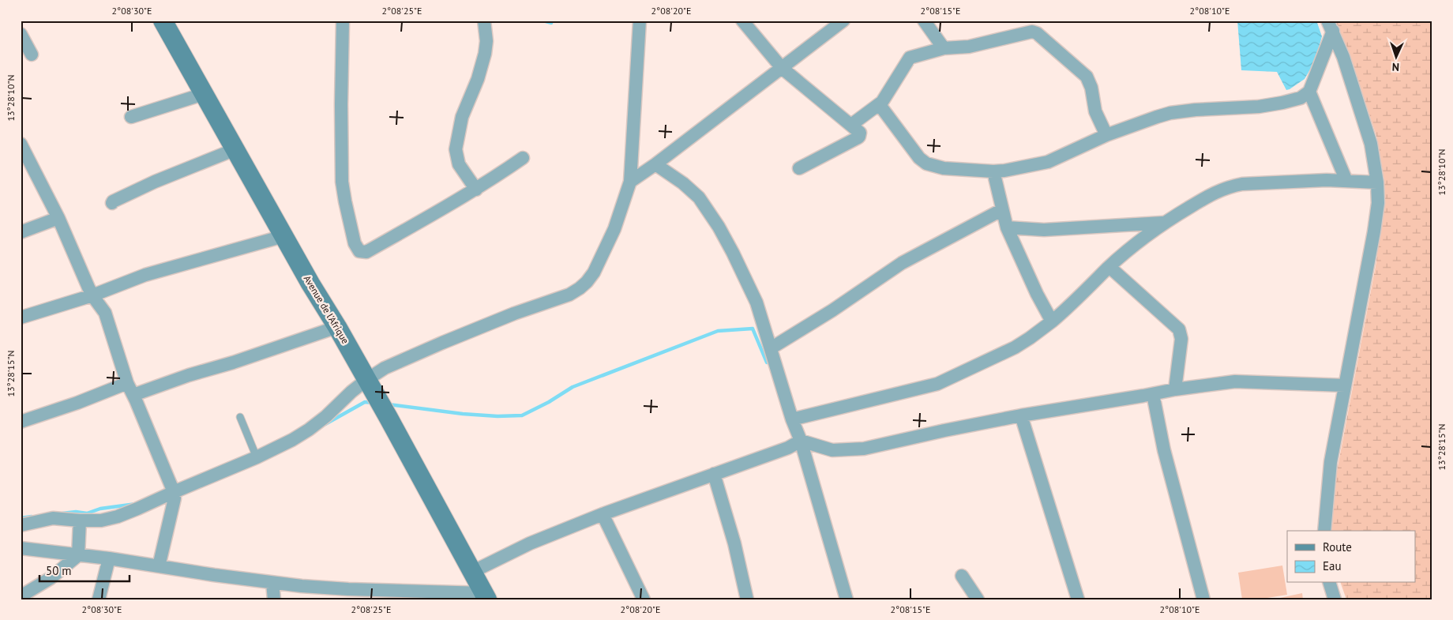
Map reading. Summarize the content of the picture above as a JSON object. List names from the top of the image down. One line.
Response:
{"streets":{"main road":["Avenue de l'Afrique"]},"legend":["Route","Eau"],"scale_bar":"50 m","north":"bottom","coordinates":["2°08'30\"E","2°08'25\"E","2°08'20\"E","2°08'15\"E","2°08'10\"E","13°28'10\"N","13°28'15\"N"]}
